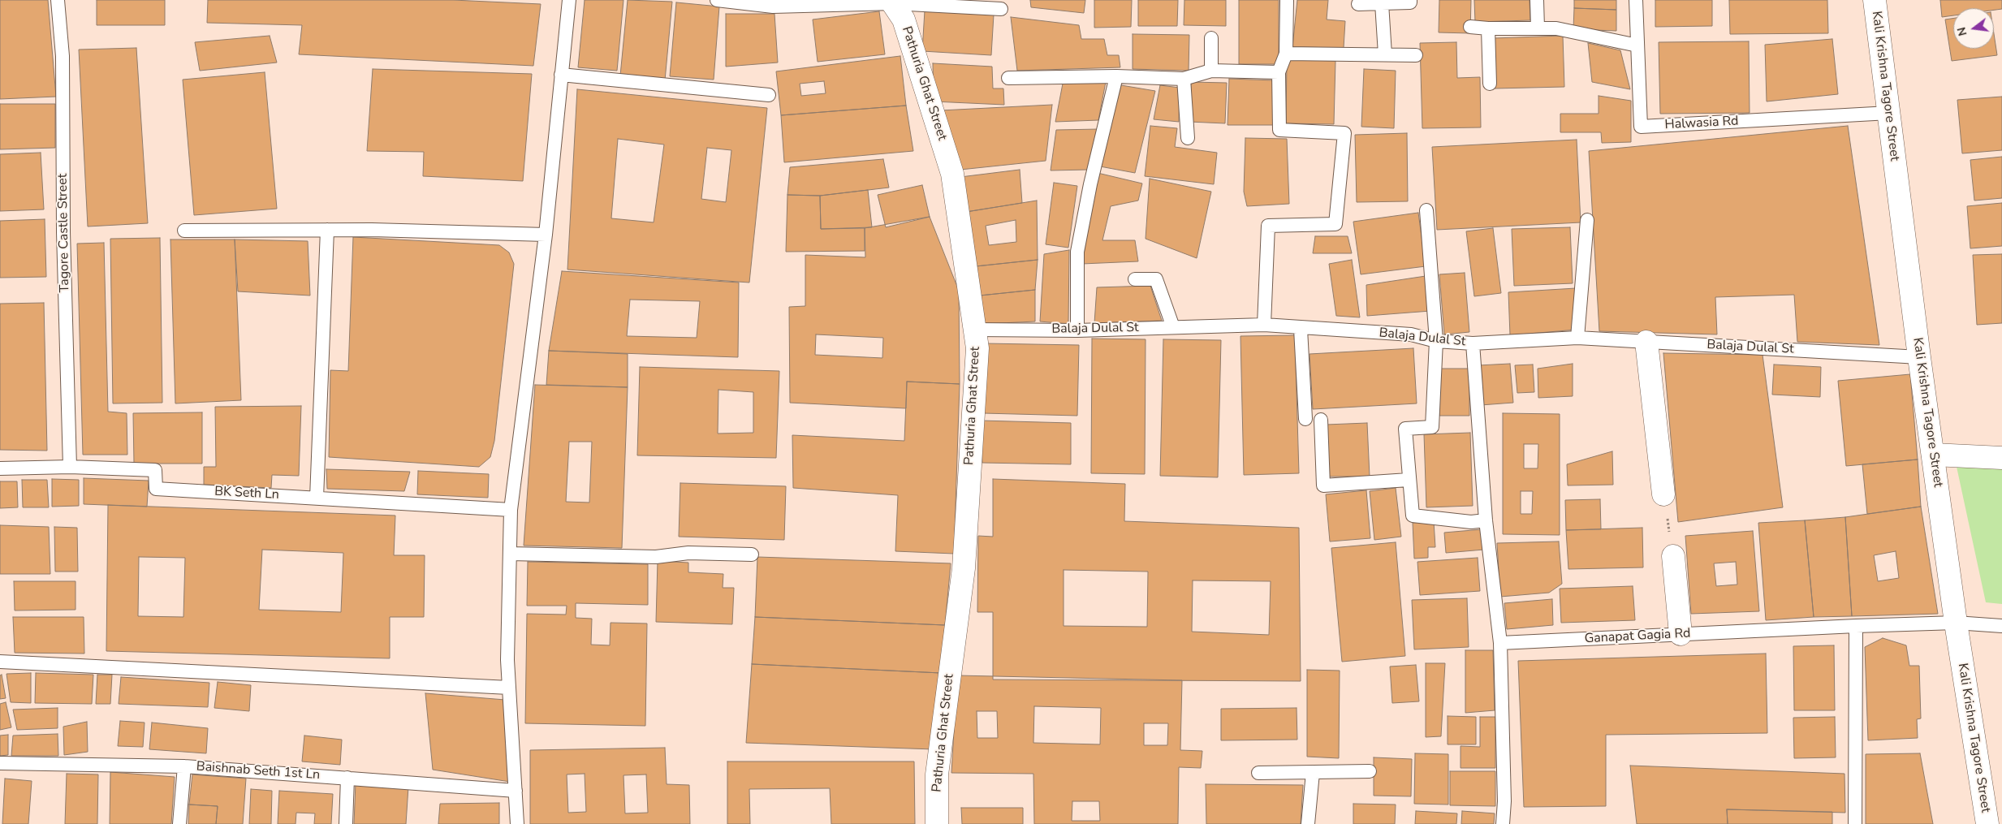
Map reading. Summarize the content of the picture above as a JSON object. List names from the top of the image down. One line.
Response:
{"streets":{"street":["Pathuria Ghat Street","Kali Krishna Tagore Street"],"lane":["Halwasia Rd","Tagore Castle Street","Balaja Dulal St","BK Seth Ln","Ganapat Gagia Rd","Baishnab Seth 1st Ln"]},"crossings":[["Pathuria Ghat Street","Balaja Dulal St"],["Kali Krishna Tagore Street","Halwasia Rd"],["Kali Krishna Tagore Street","Balaja Dulal St"],["Kali Krishna Tagore Street","Ganapat Gagia Rd"],["Tagore Castle Street","BK Seth Ln"]],"north":"left"}
